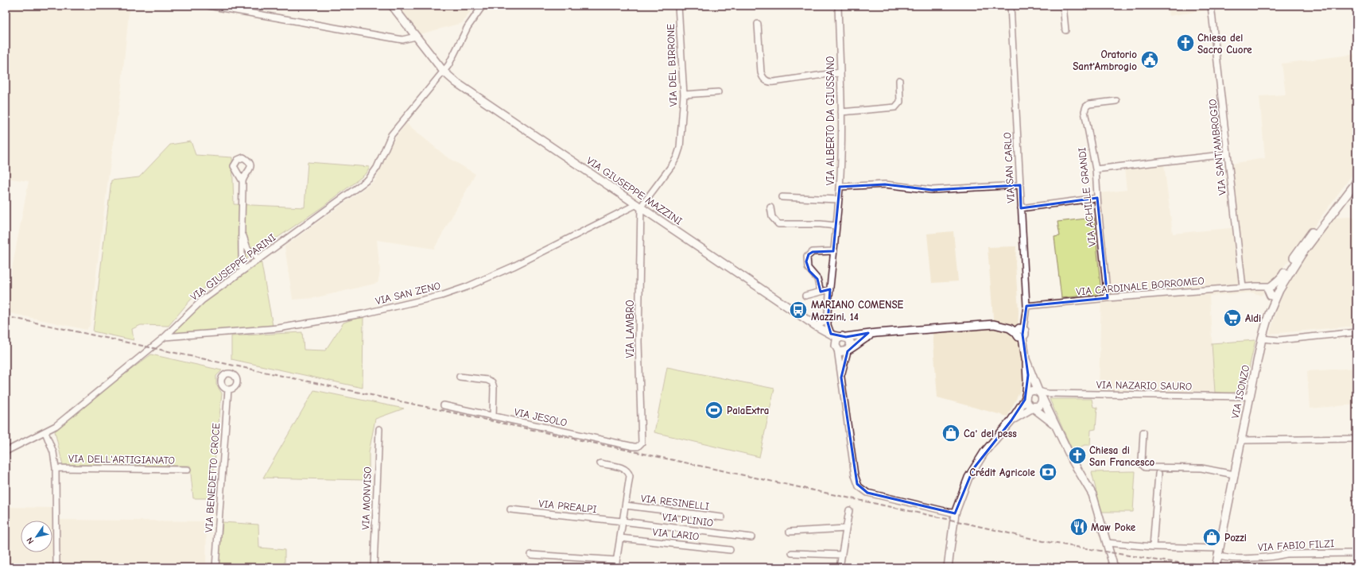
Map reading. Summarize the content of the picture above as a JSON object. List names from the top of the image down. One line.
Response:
{"streets":{"street":["VIA DEL BIRRONE","VIA ALBERTO DA GIUSSANO","VIA SANT'AMBROGIO","VIA SAN CARLO","VIA GIUSEPPE MAZZINI","VIA ACHILLE GRANDI","VIA GIUSEPPE PARINI","VIA CARDINALE BORROMEO","VIA SAN ZENO","VIA LAMBRO","VIA NAZARIO SAURO","VIA ISONZO","VIA JESOLO","VIA DELL'ARTIGIANATO","VIA BENEDETTO CROCE","VIA MONVISO","VIA RESINELLI","VIA PREALPI","VIA PLINIO","VIA LARIO","VIA FABIO FILZI"]},"crossings":[["VIA DEL BIRRONE","VIA GIUSEPPE MAZZINI"],["VIA DEL BIRRONE","VIA SAN ZENO"],["VIA DEL BIRRONE","VIA LAMBRO"],["VIA ALBERTO DA GIUSSANO","VIA GIUSEPPE MAZZINI"],["VIA SANT'AMBROGIO","VIA CARDINALE BORROMEO"],["VIA SAN CARLO","VIA CARDINALE BORROMEO"],["VIA GIUSEPPE MAZZINI","VIA GIUSEPPE PARINI"],["VIA GIUSEPPE MAZZINI","VIA SAN ZENO"],["VIA GIUSEPPE MAZZINI","VIA LAMBRO"],["VIA ACHILLE GRANDI","VIA CARDINALE BORROMEO"],["VIA GIUSEPPE PARINI","VIA SAN ZENO"],["VIA SAN ZENO","VIA LAMBRO"],["VIA LAMBRO","VIA JESOLO"],["VIA NAZARIO SAURO","VIA ISONZO"],["VIA ISONZO","VIA FABIO FILZI"],["VIA PREALPI","VIA PLINIO"]],"places":{"church":["Chiesa del Sacro Cuore","Chiesa di San Francesco"],"public building":["Oratorio Sant'Ambrogio"],"bus stop":["MARIANO COMENSE Mazzini, 14"],"supermarket":["Aldi"],"sports":["PalaExtra"],"shop":["Ca' del pess","Pozzi"],"bank":["Crédit Agricole"],"restaurant":["Maw Poke"]},"north":"bottom left"}
